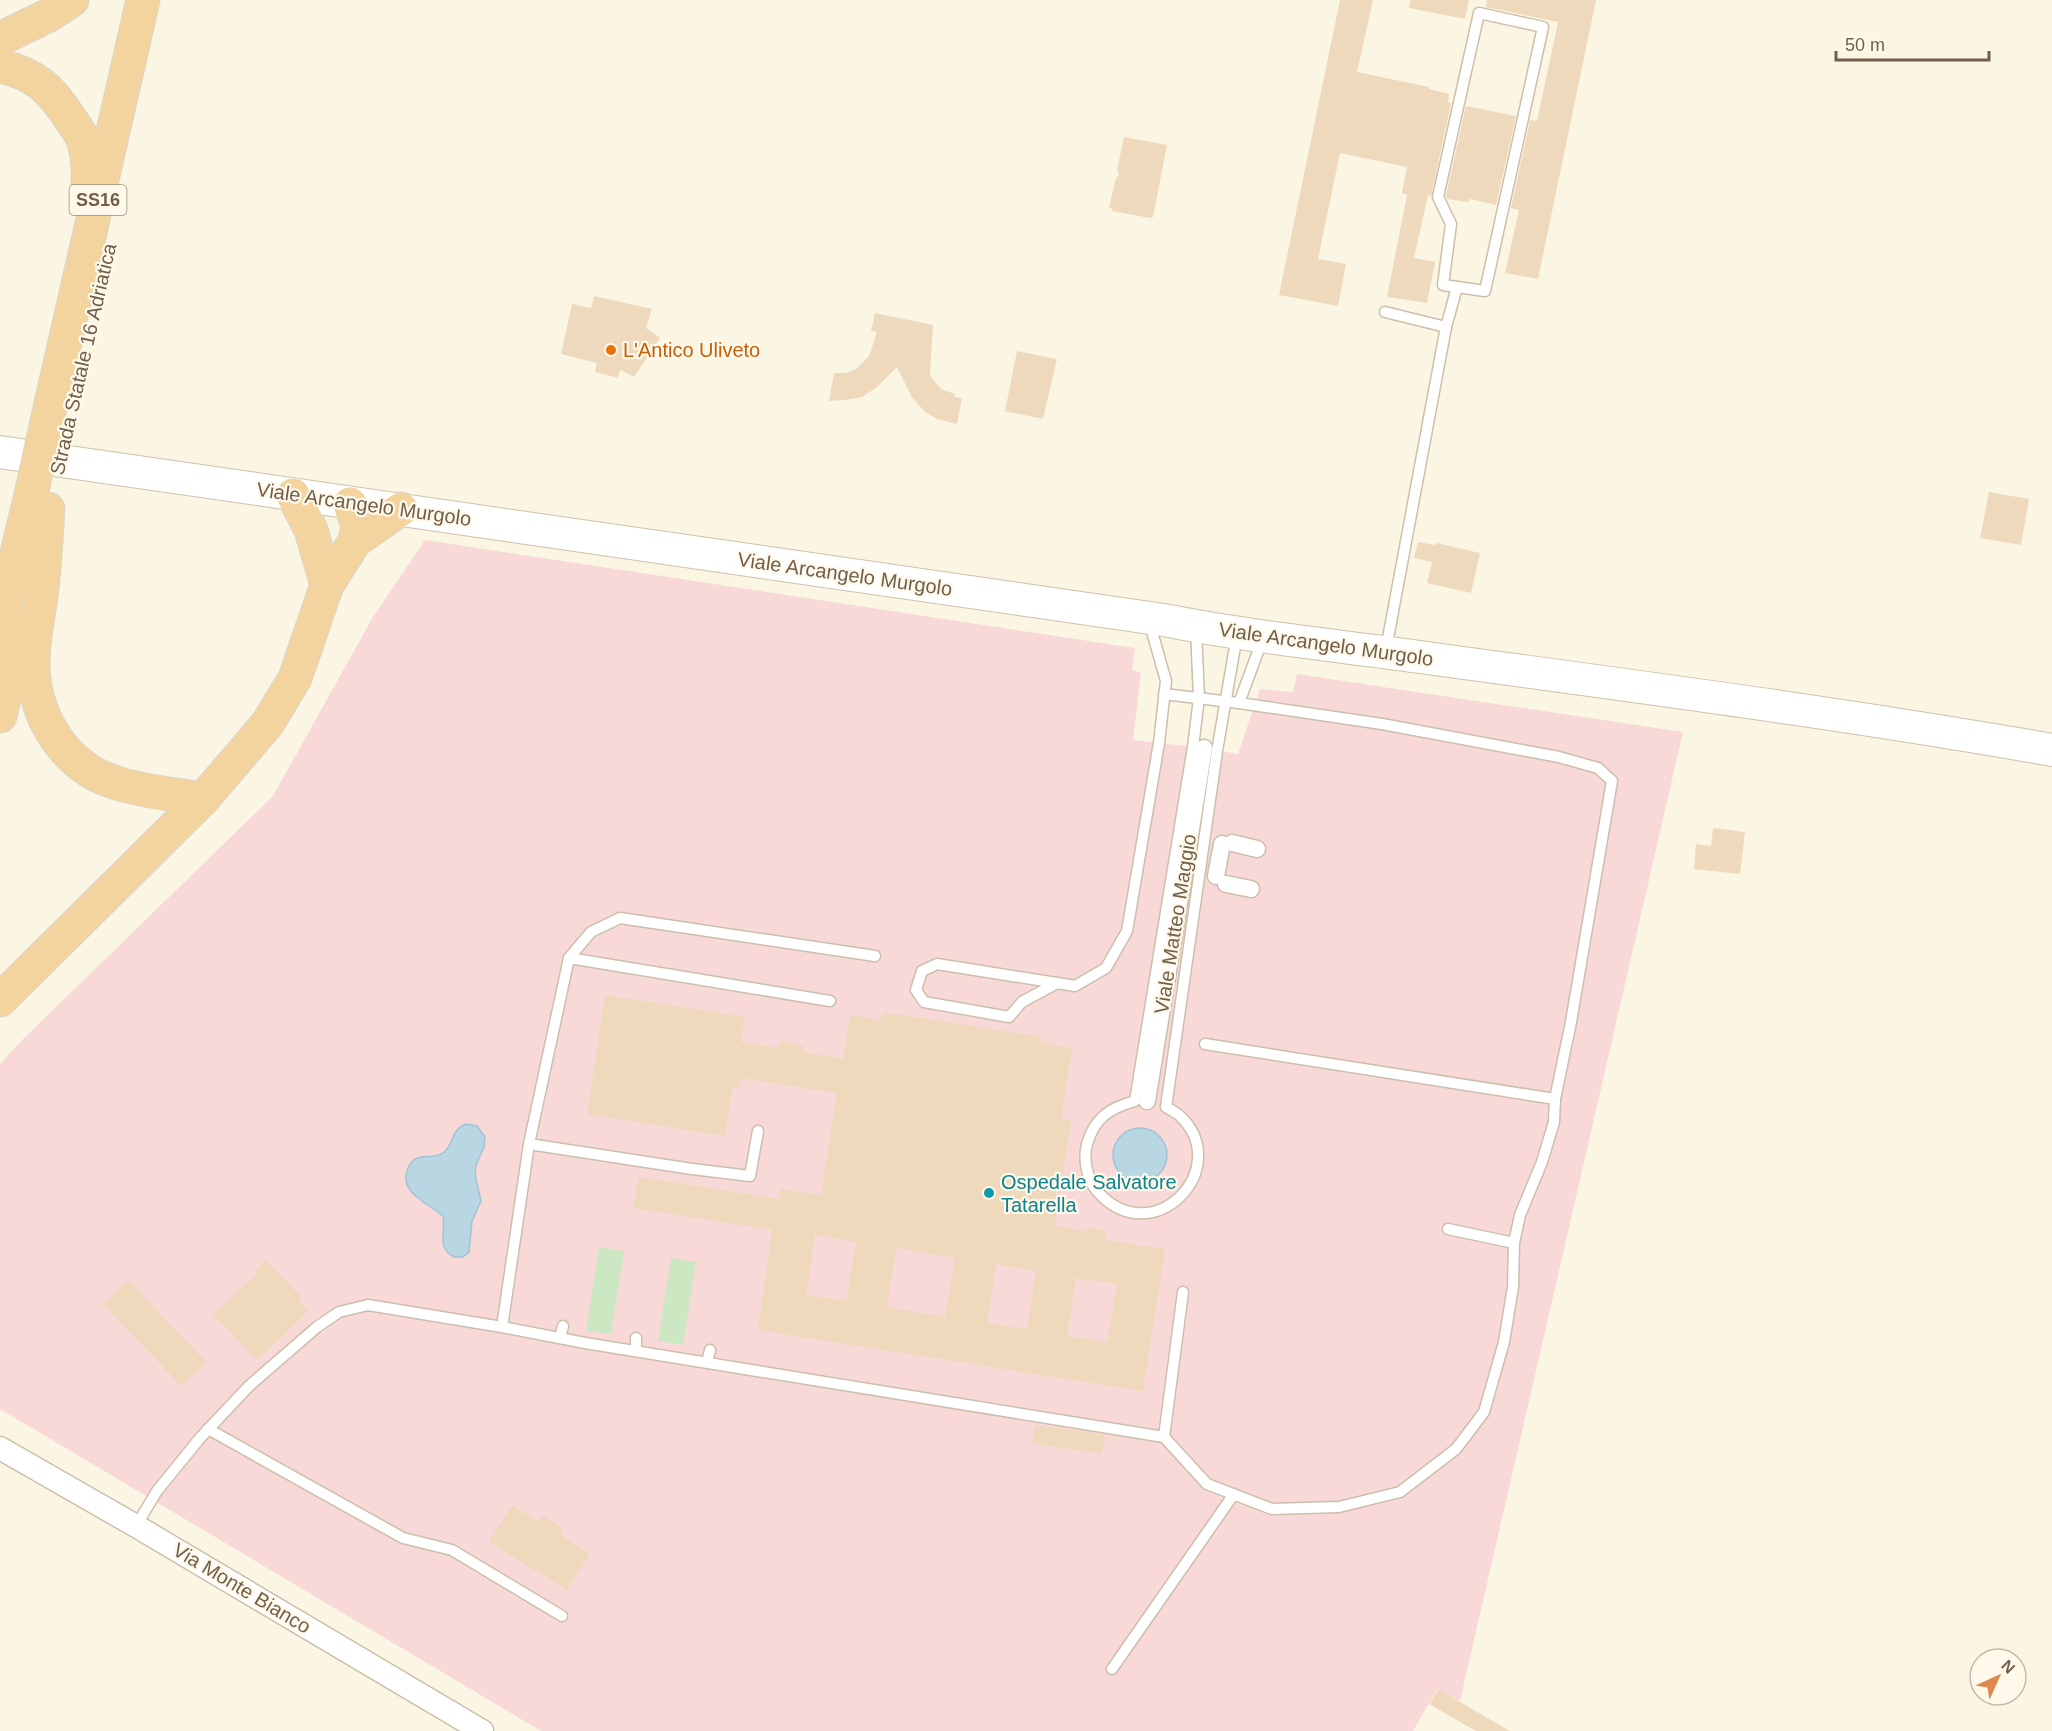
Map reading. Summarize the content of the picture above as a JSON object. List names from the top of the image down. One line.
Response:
{"streets":{"highway":["SS16","Strada Statale 16 Adriatica"],"main road":["Viale Arcangelo Murgolo"],"street":["Viale Matteo Maggio","Via Monte Bianco"]},"places":["L'Antico Uliveto","Ospedale Salvatore Tatarella"],"scale_bar":"50 m","north":"top right"}
